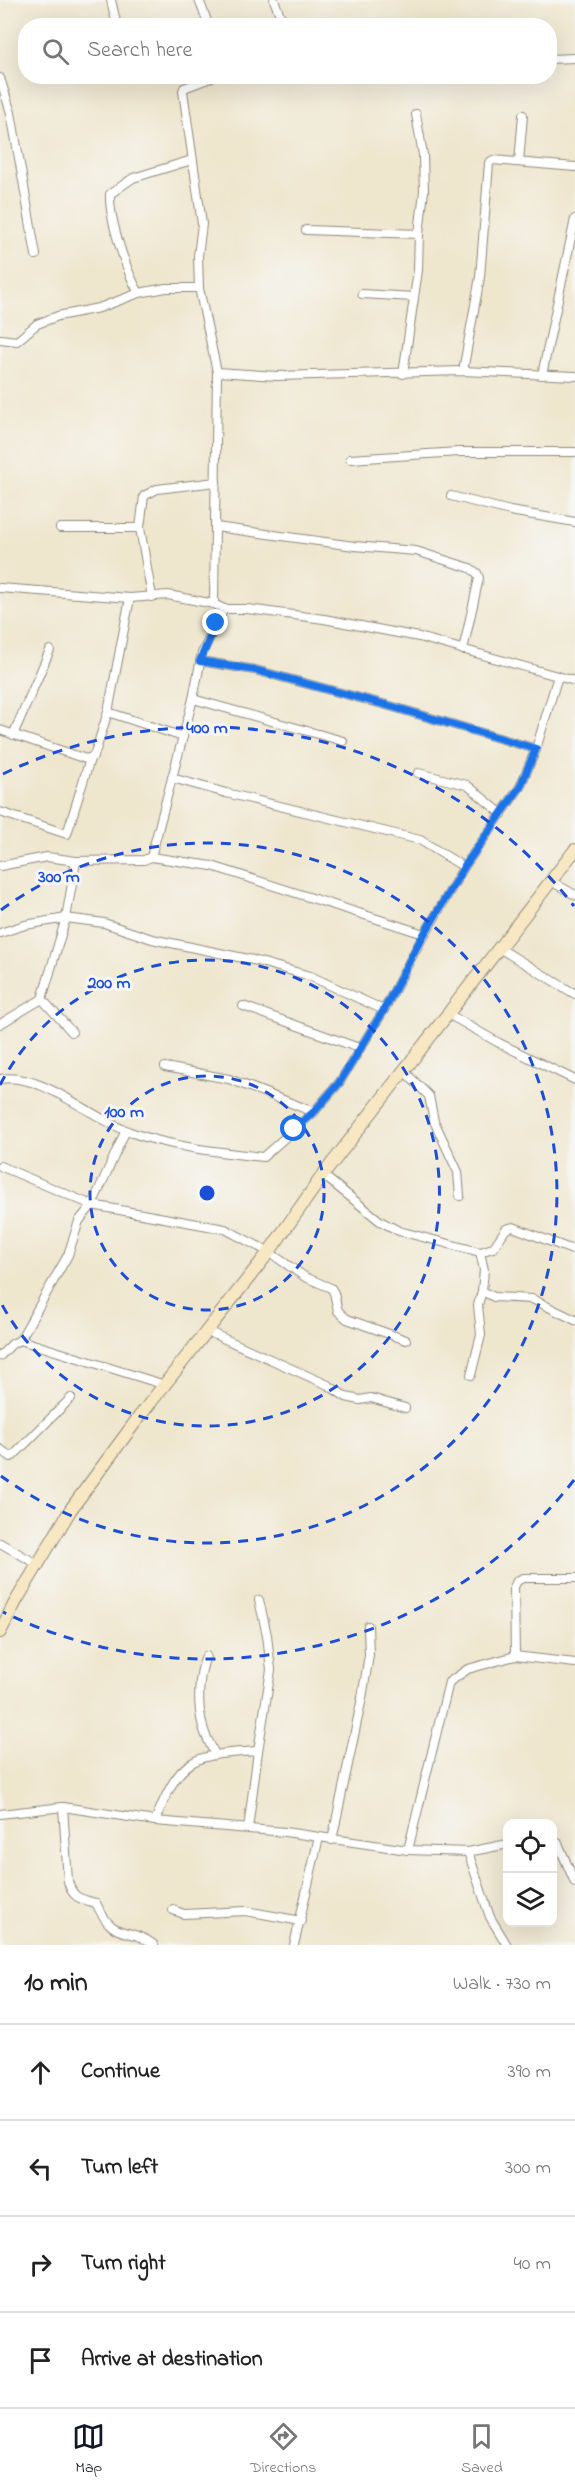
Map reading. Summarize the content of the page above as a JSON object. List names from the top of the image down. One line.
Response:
{"page":{"search":"Search here","heading":["10 min","Walk · 730 m"],"list":[["Continue","390 m"],["Turn left","300 m"],["Turn right","40 m"],"Arrive at destination"],"nav":["Map","Directions","Saved"]},"rings":["400 m","300 m","200 m","100 m"]}
